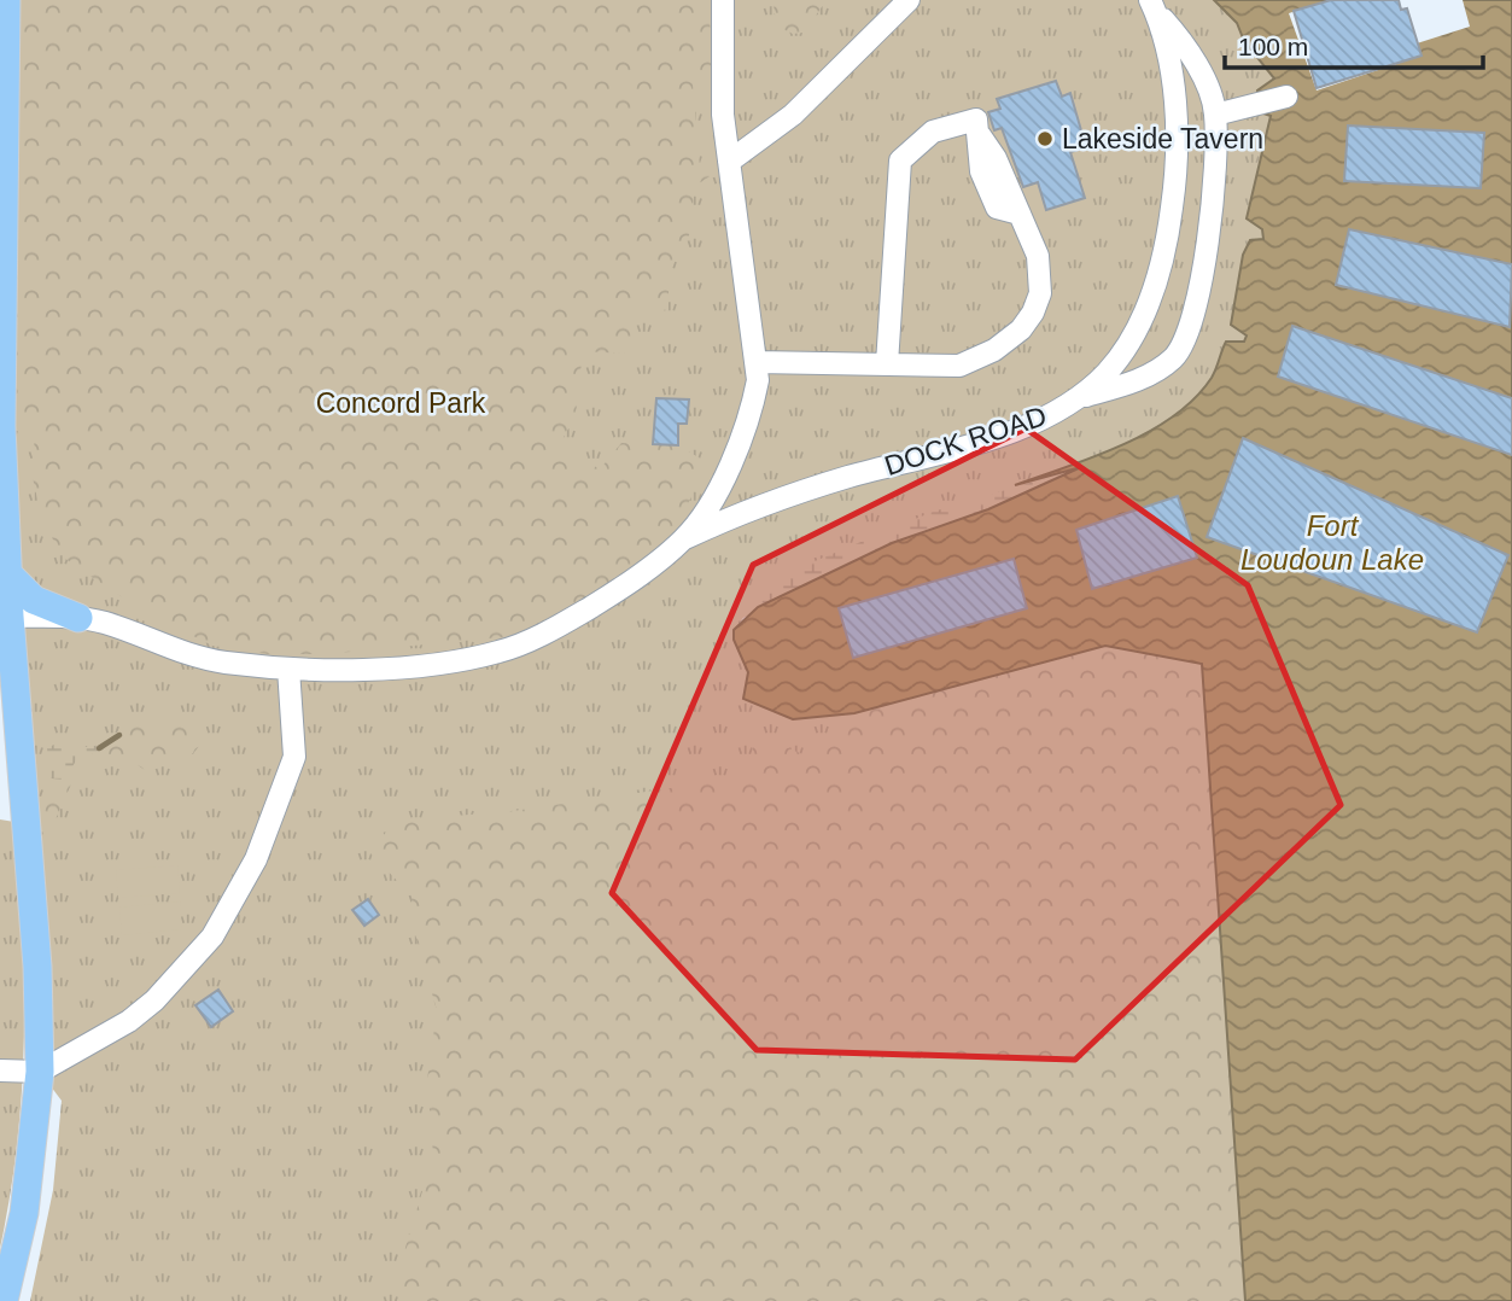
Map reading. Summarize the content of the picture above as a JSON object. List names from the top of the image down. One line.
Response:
{"streets":{"street":["DOCK ROAD"]},"water":["Fort Loudoun Lake"],"parks":["Concord Park"],"places":["Lakeside Tavern"],"scale_bar":"100 m"}
